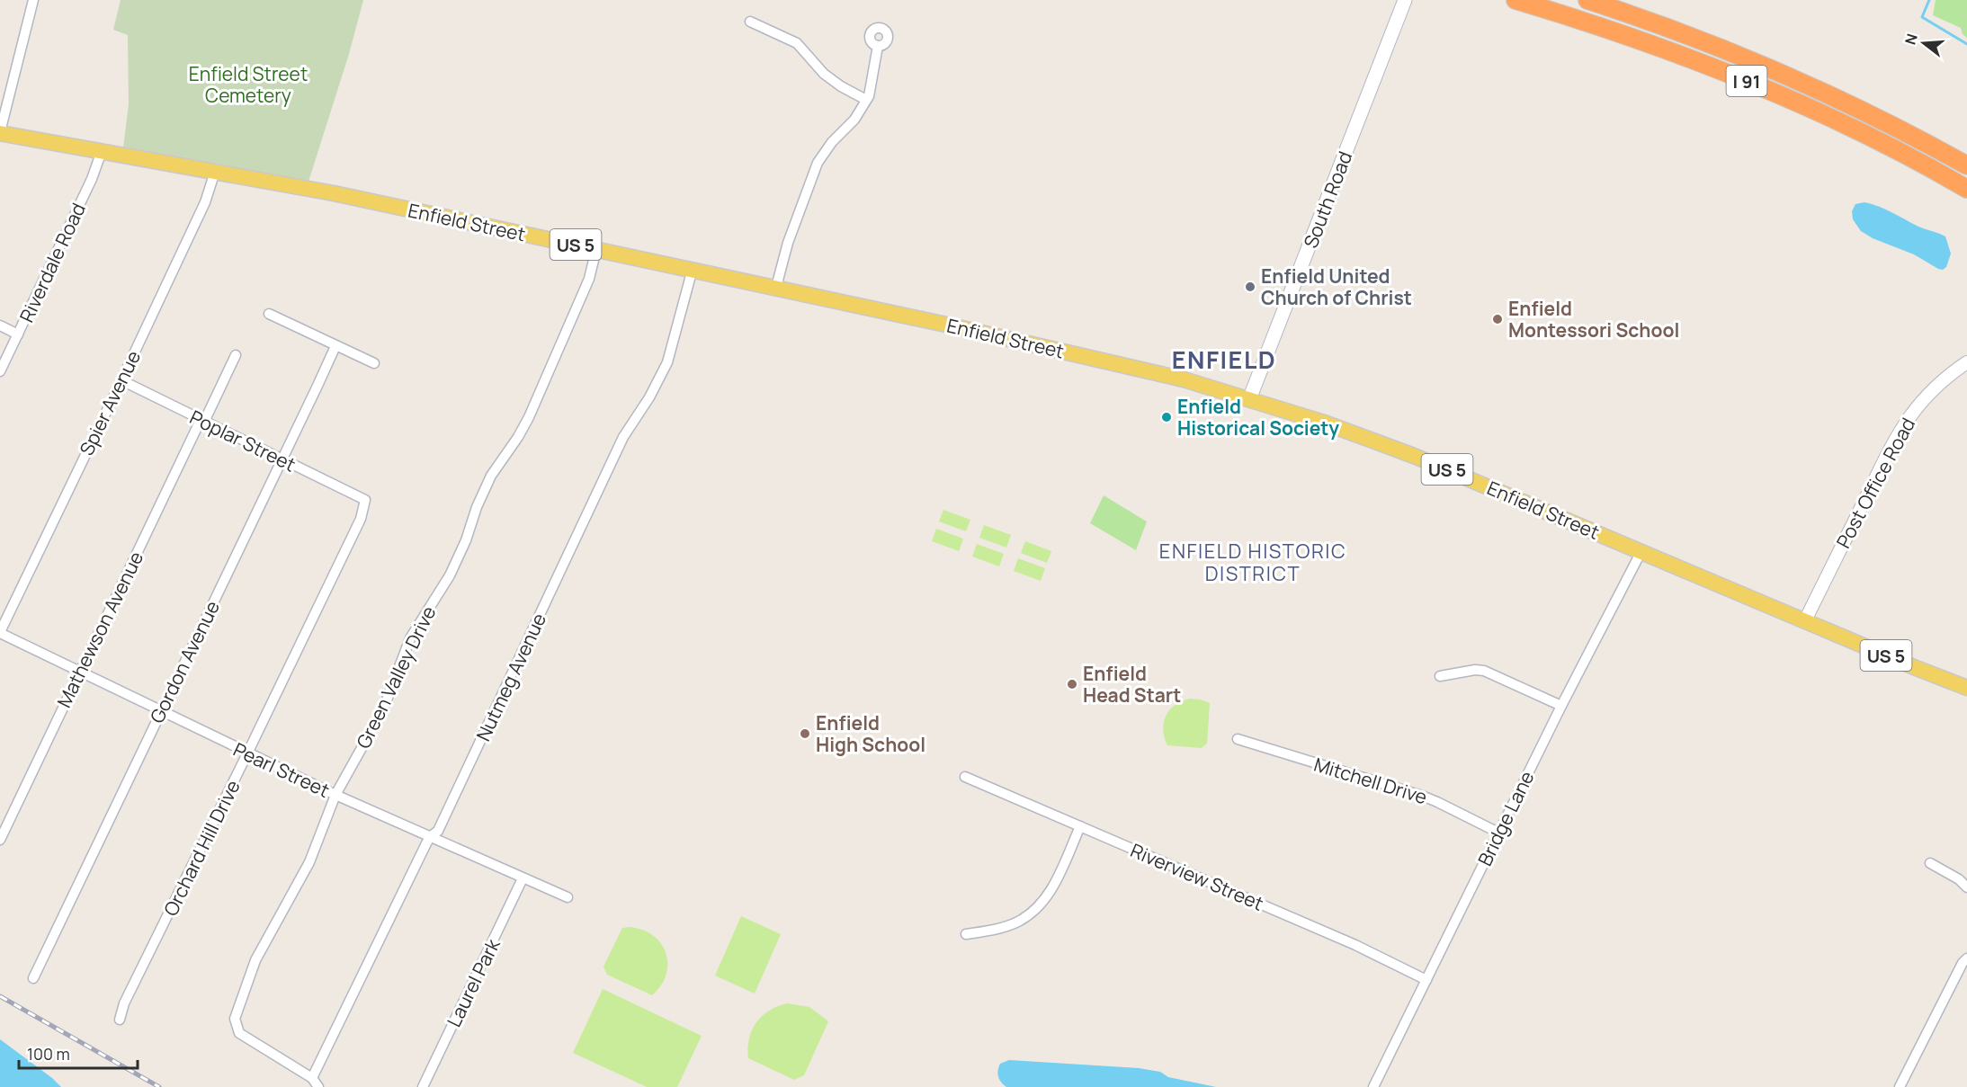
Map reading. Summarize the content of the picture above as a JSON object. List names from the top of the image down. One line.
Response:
{"streets":{"highway":["I 91"],"main road":["South Road","Enfield Street","US 5"],"street":["Riverdale Road","Spier Avenue","Poplar Street","Post Office Road","Mathewson Avenue","Gordon Avenue","Green Valley Drive","Nutmeg Avenue","Pearl Street","Mitchell Drive","Bridge Lane","Orchard Hill Drive","Riverview Street","Laurel Park"]},"crossings":[["South Road","Enfield Street"],["Enfield Street","Riverdale Road"],["Enfield Street","Spier Avenue"],["Enfield Street","Post Office Road"],["Enfield Street","Green Valley Drive"],["Enfield Street","Nutmeg Avenue"],["Enfield Street","Bridge Lane"],["Spier Avenue","Poplar Street"],["Spier Avenue","Pearl Street"],["Poplar Street","Mathewson Avenue"],["Poplar Street","Gordon Avenue"],["Poplar Street","Orchard Hill Drive"],["Mathewson Avenue","Pearl Street"],["Gordon Avenue","Pearl Street"],["Green Valley Drive","Nutmeg Avenue"],["Green Valley Drive","Pearl Street"],["Nutmeg Avenue","Pearl Street"],["Pearl Street","Orchard Hill Drive"],["Pearl Street","Laurel Park"],["Mitchell Drive","Bridge Lane"],["Bridge Lane","Riverview Street"]],"districts":["ENFIELD","ENFIELD HISTORIC DISTRICT"],"parks":["Enfield Street Cemetery"],"places":["Enfield United Church of Christ","Enfield Montessori School","Enfield Historical Society","Enfield Head Start","Enfield High School"],"scale_bar":"100 m","north":"left"}
